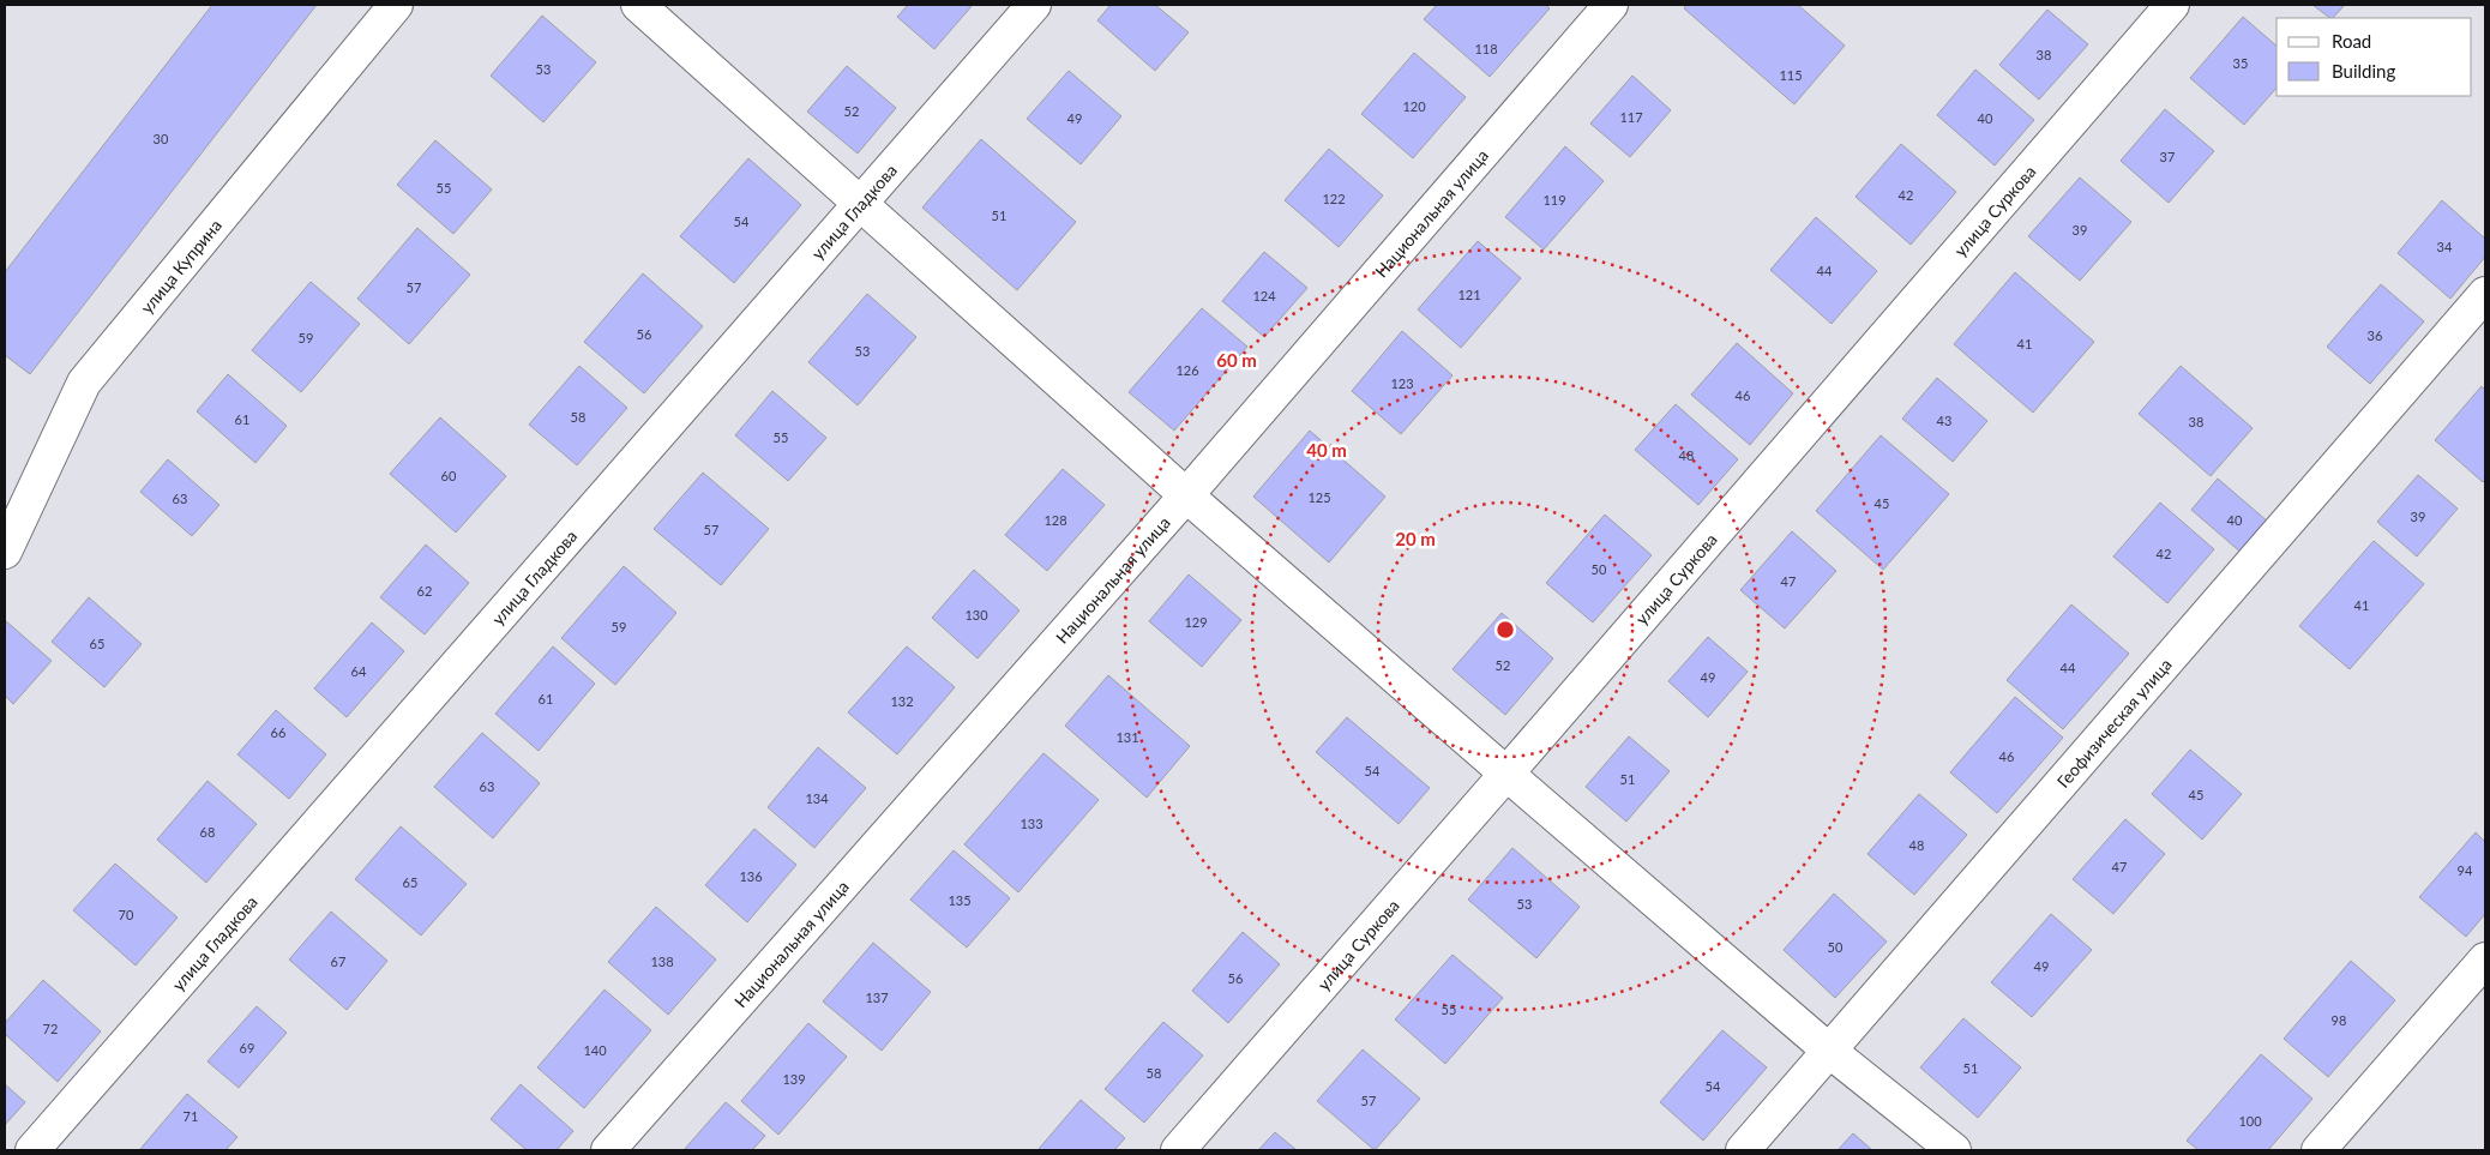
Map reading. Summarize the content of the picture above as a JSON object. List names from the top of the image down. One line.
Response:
{"streets":{"street":["улица Гладкова","улица Суркова","Национальная улица","улица Куприна","Геофизическая улица"]},"house_numbers":["118","38","35","53","115","120","52","117","49","40","30","37","55","42","122","119","51","54","39","34","44","57","121","124","56","36","59","41","53","126","123","46","58","61","43","38","55","48","60","125","63","45","39","128","40","57","42","50","47","62","41","130","129","59","65","52","44","64","49","61","132","66","131","46","54","51","63","45","134","133","68","48","47","94","136","65","135","53","70","50","67","138","49","56","137","55","98","72","69","140","51","58","139","54","57","71","100"],"legend":["Road","Building"],"rings":["60 m","40 m","20 m"]}
